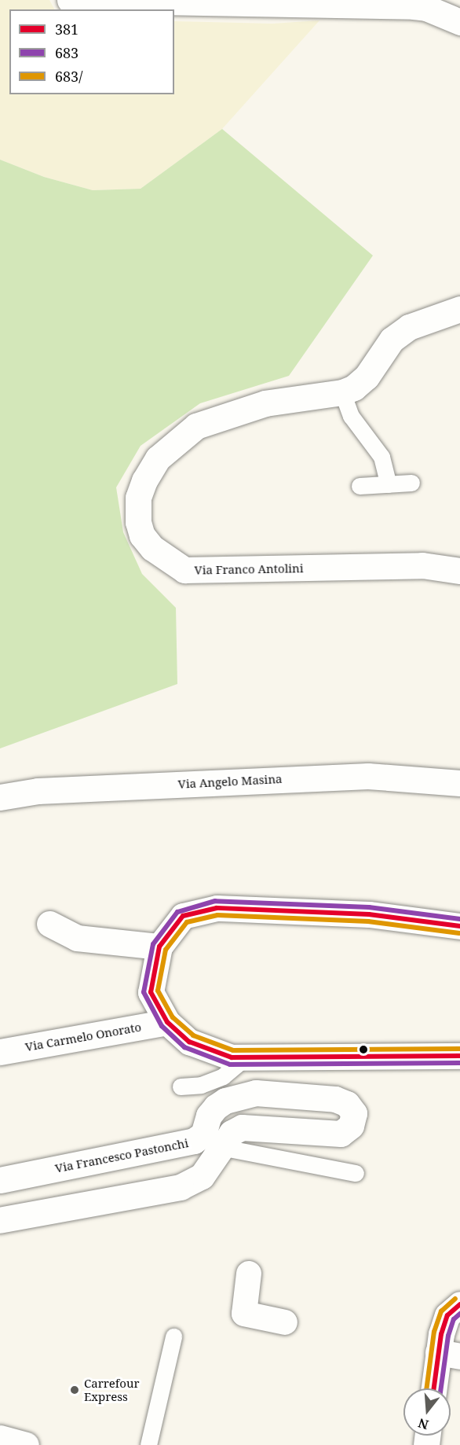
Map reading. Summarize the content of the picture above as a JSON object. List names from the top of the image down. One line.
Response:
{"streets":{"street":["Via Franco Antolini","Via Angelo Masina","Via Carmelo Onorato","Via Francesco Pastonchi"]},"places":["Carrefour Express"],"lines":["transit line 683","transit line 381","transit line 683/"],"legend":["381","683","683/"],"north":"bottom"}
